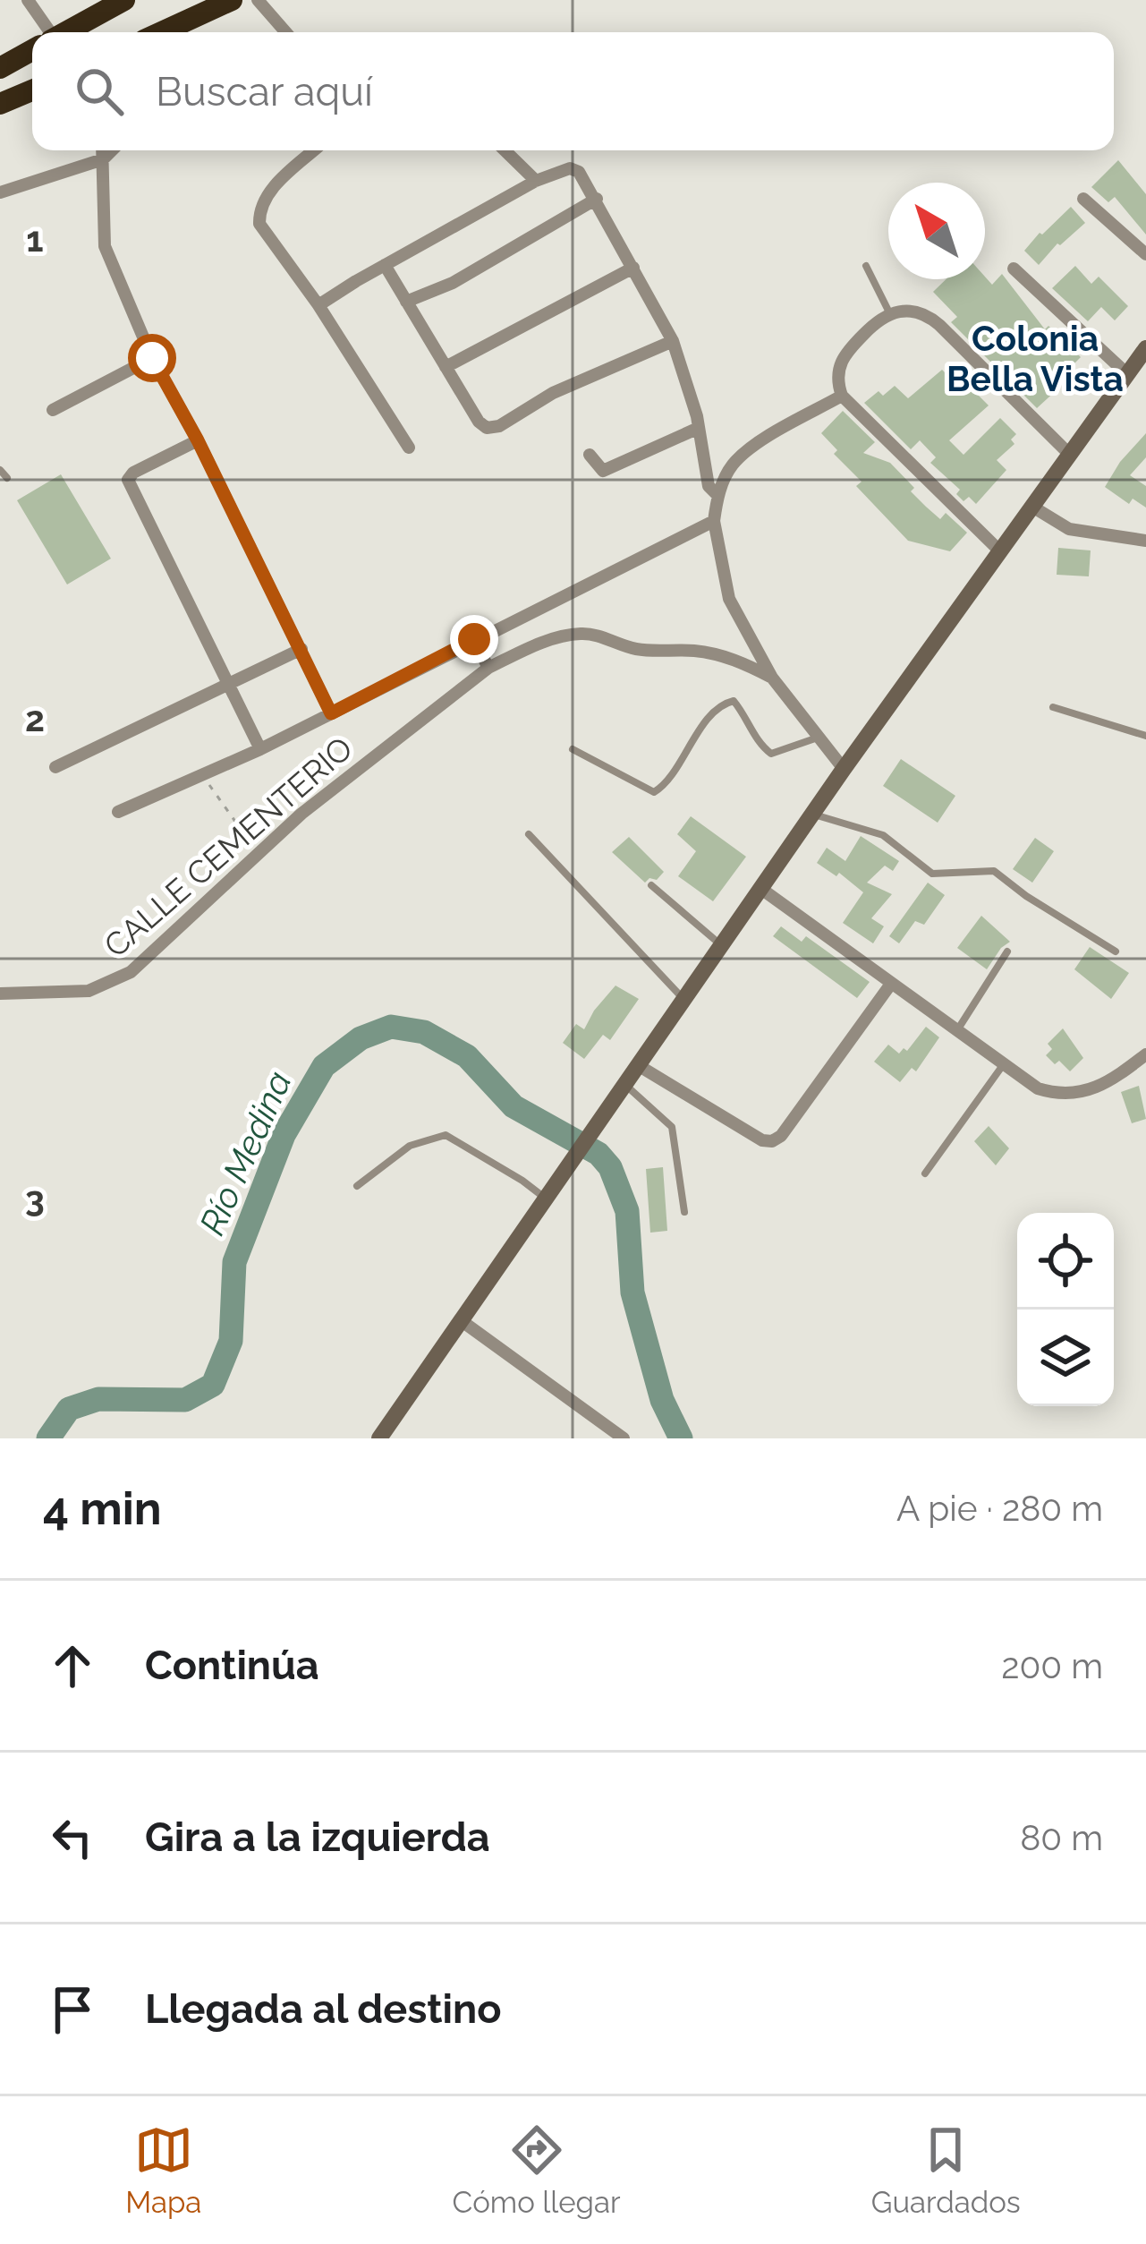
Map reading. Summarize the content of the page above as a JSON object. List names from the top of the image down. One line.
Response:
{"streets":{"street":["CALLE CEMENTERIO"]},"districts":["Colonia Bella Vista"],"water":["Río Medina"],"north":"top left","page":{"search":"Buscar aquí","heading":["4 min","A pie · 280 m"],"list":[["Continúa","200 m"],["Gira a la izquierda","80 m"],"Llegada al destino"],"nav":["Mapa","Cómo llegar","Guardados"]},"grid":{"rows":["1","2","3"]}}
